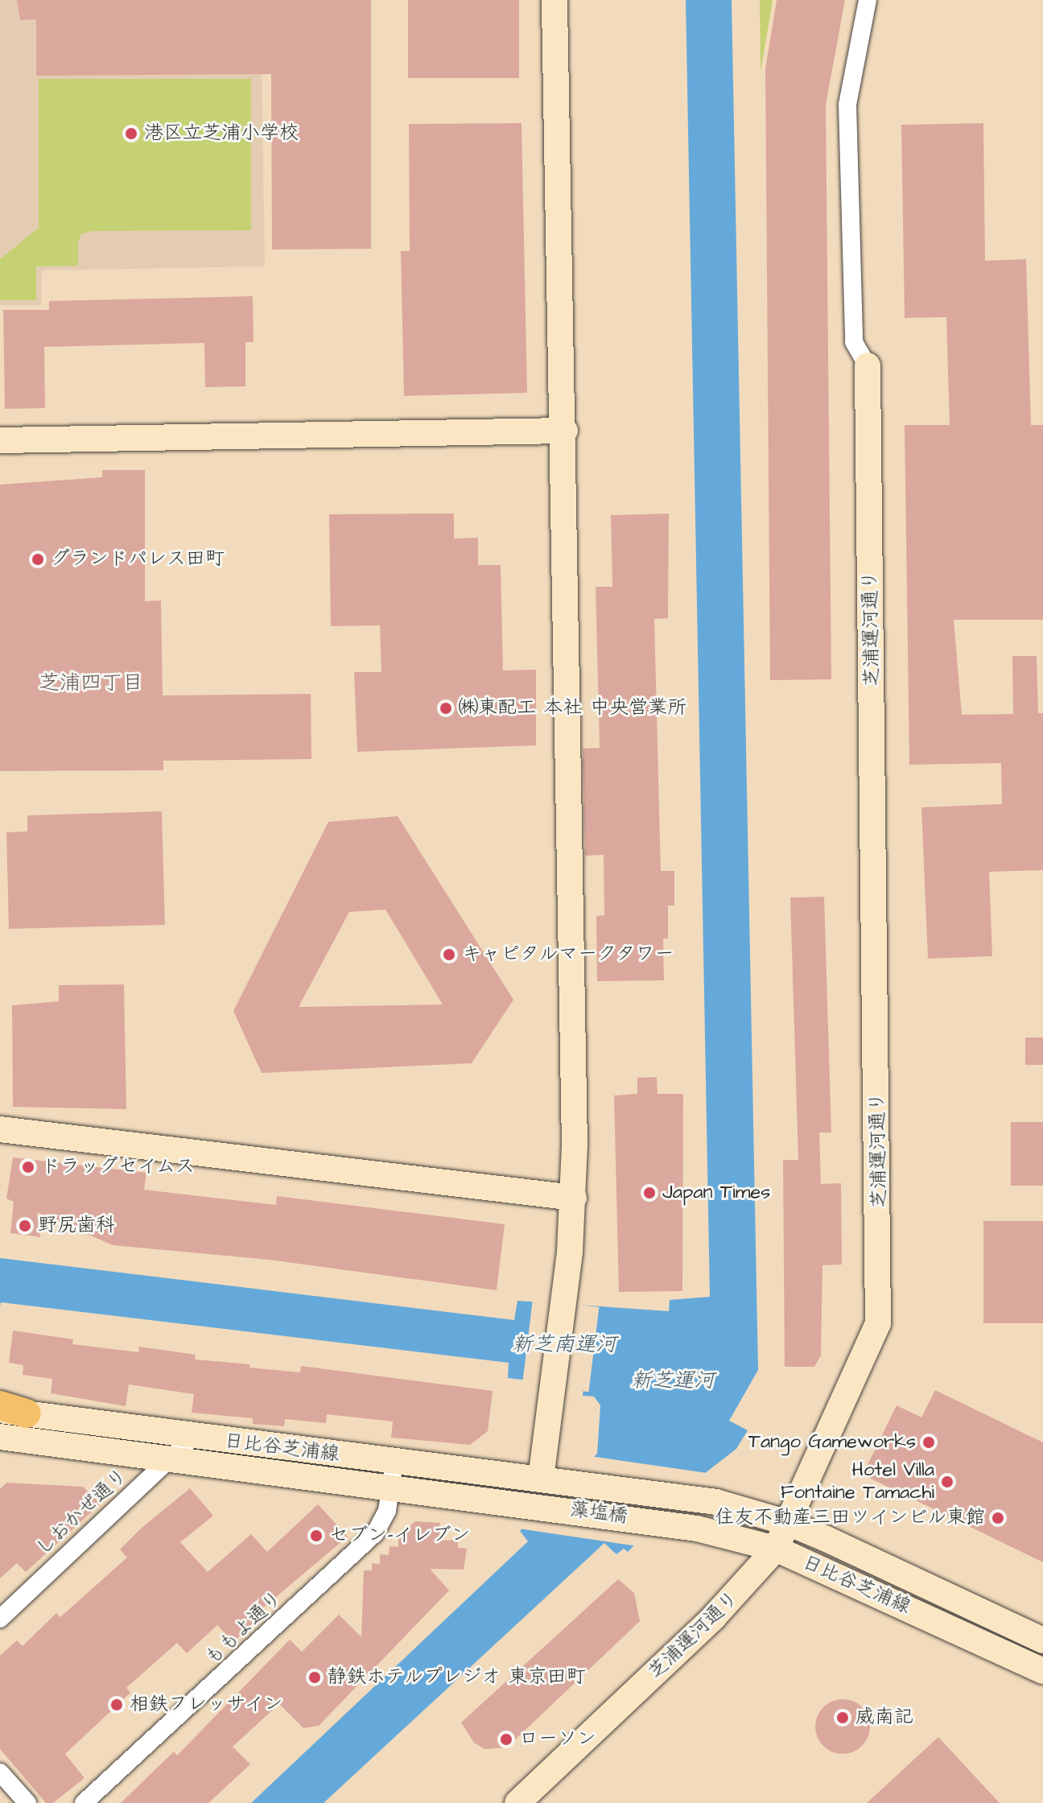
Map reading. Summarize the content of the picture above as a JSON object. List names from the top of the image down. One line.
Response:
{"streets":{"street":["芝浦運河通り","日比谷芝浦線","しおかぜ通り","藻塩橋","ももよ通り"]},"crossings":[["芝浦運河通り","日比谷芝浦線"],["日比谷芝浦線","しおかぜ通り"],["日比谷芝浦線","藻塩橋"],["日比谷芝浦線","ももよ通り"]],"districts":["芝浦四丁目"],"water":["新芝南運河","新芝運河"],"places":["港区立芝浦小学校","グランドパレス田町","㈱東配工 本社 中央営業所","キャピタルマークタワー","ドラッグセイムス","Japan Times","野尻歯科","Tango Gameworks","Hotel Villa Fontaine Tamachi","住友不動産三田ツインビル東館","セブン-イレブン","静鉄ホテルプレジオ 東京田町","相鉄フレッサイン","威南記","ローソン"]}
